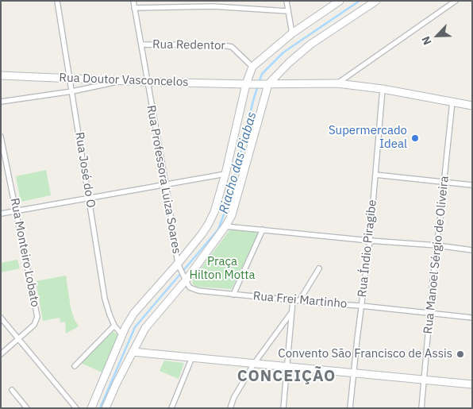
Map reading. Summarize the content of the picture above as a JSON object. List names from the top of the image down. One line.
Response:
{"streets":{"main road":["Rua Doutor Vasconcelos"],"street":["Rua Redentor","Rua José do O","Rua Professora Luiza Soares","Rua Índio Piragibe","Rua Monteiro Lobato","Rua Manoel Sérgio de Oliveira","Rua Frei Martinho"]},"crossings":[["Rua Redentor","Rua Professora Luiza Soares"],["Rua Doutor Vasconcelos","Rua José do O"],["Rua Doutor Vasconcelos","Rua Professora Luiza Soares"],["Rua Doutor Vasconcelos","Rua Índio Piragibe"],["Rua Doutor Vasconcelos","Rua Manoel Sérgio de Oliveira"],["Rua Professora Luiza Soares","Rua Frei Martinho"],["Rua Índio Piragibe","Rua Frei Martinho"],["Rua Manoel Sérgio de Oliveira","Rua Frei Martinho"]],"districts":["CONCEIÇÃO"],"water":["Riacho das Piabas"],"parks":["Praça Hilton Motta"],"places":["Supermercado Ideal","Convento São Francisco de Assis"],"north":"bottom left"}
